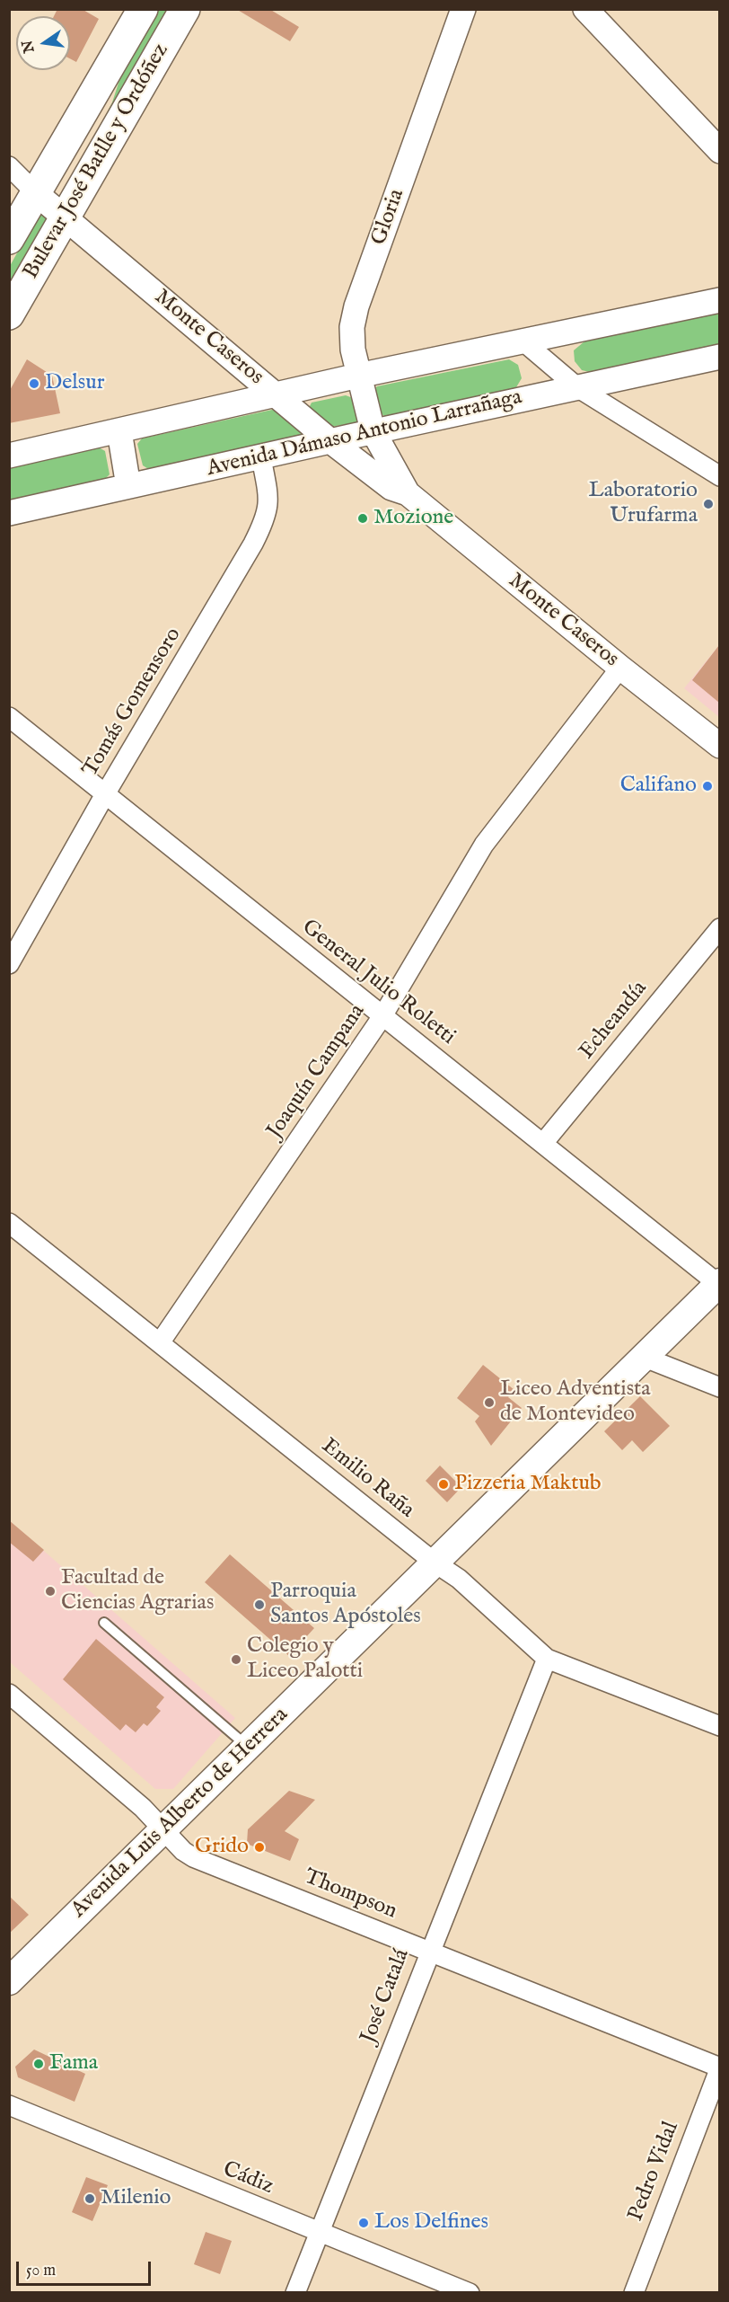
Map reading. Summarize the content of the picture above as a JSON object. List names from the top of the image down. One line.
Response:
{"streets":{"main road":["Bulevar José Batlle y Ordóñez","Avenida Luis Alberto de Herrera"],"street":["Gloria","Monte Caseros","Avenida Dámaso Antonio Larrañaga","Tomás Gomensoro","General Julio Roletti","Echeandía","Joaquín Campana","Emilio Raña","Thompson","José Catalá","Pedro Vidal","Cádiz"]},"crossings":[["Bulevar José Batlle y Ordóñez","Monte Caseros"],["Gloria","Monte Caseros"],["Gloria","Avenida Dámaso Antonio Larrañaga"],["Monte Caseros","Avenida Dámaso Antonio Larrañaga"],["Monte Caseros","Joaquín Campana"],["Avenida Dámaso Antonio Larrañaga","Tomás Gomensoro"],["Tomás Gomensoro","General Julio Roletti"],["General Julio Roletti","Echeandía"],["General Julio Roletti","Joaquín Campana"],["General Julio Roletti","Avenida Luis Alberto de Herrera"],["Joaquín Campana","Emilio Raña"],["Emilio Raña","Avenida Luis Alberto de Herrera"],["Emilio Raña","José Catalá"],["Avenida Luis Alberto de Herrera","Thompson"],["Thompson","José Catalá"],["Thompson","Pedro Vidal"],["José Catalá","Cádiz"]],"places":["Delsur","Laboratorio Urufarma","Mozione","Califano","Liceo Adventista de Montevideo","Pizzeria Maktub","Facultad de Ciencias Agrarias","Parroquia Santos Apóstoles","Colegio y Liceo Palotti","Grido","Fama","Milenio","Los Delfines"],"scale_bar":"50 m","north":"left"}
